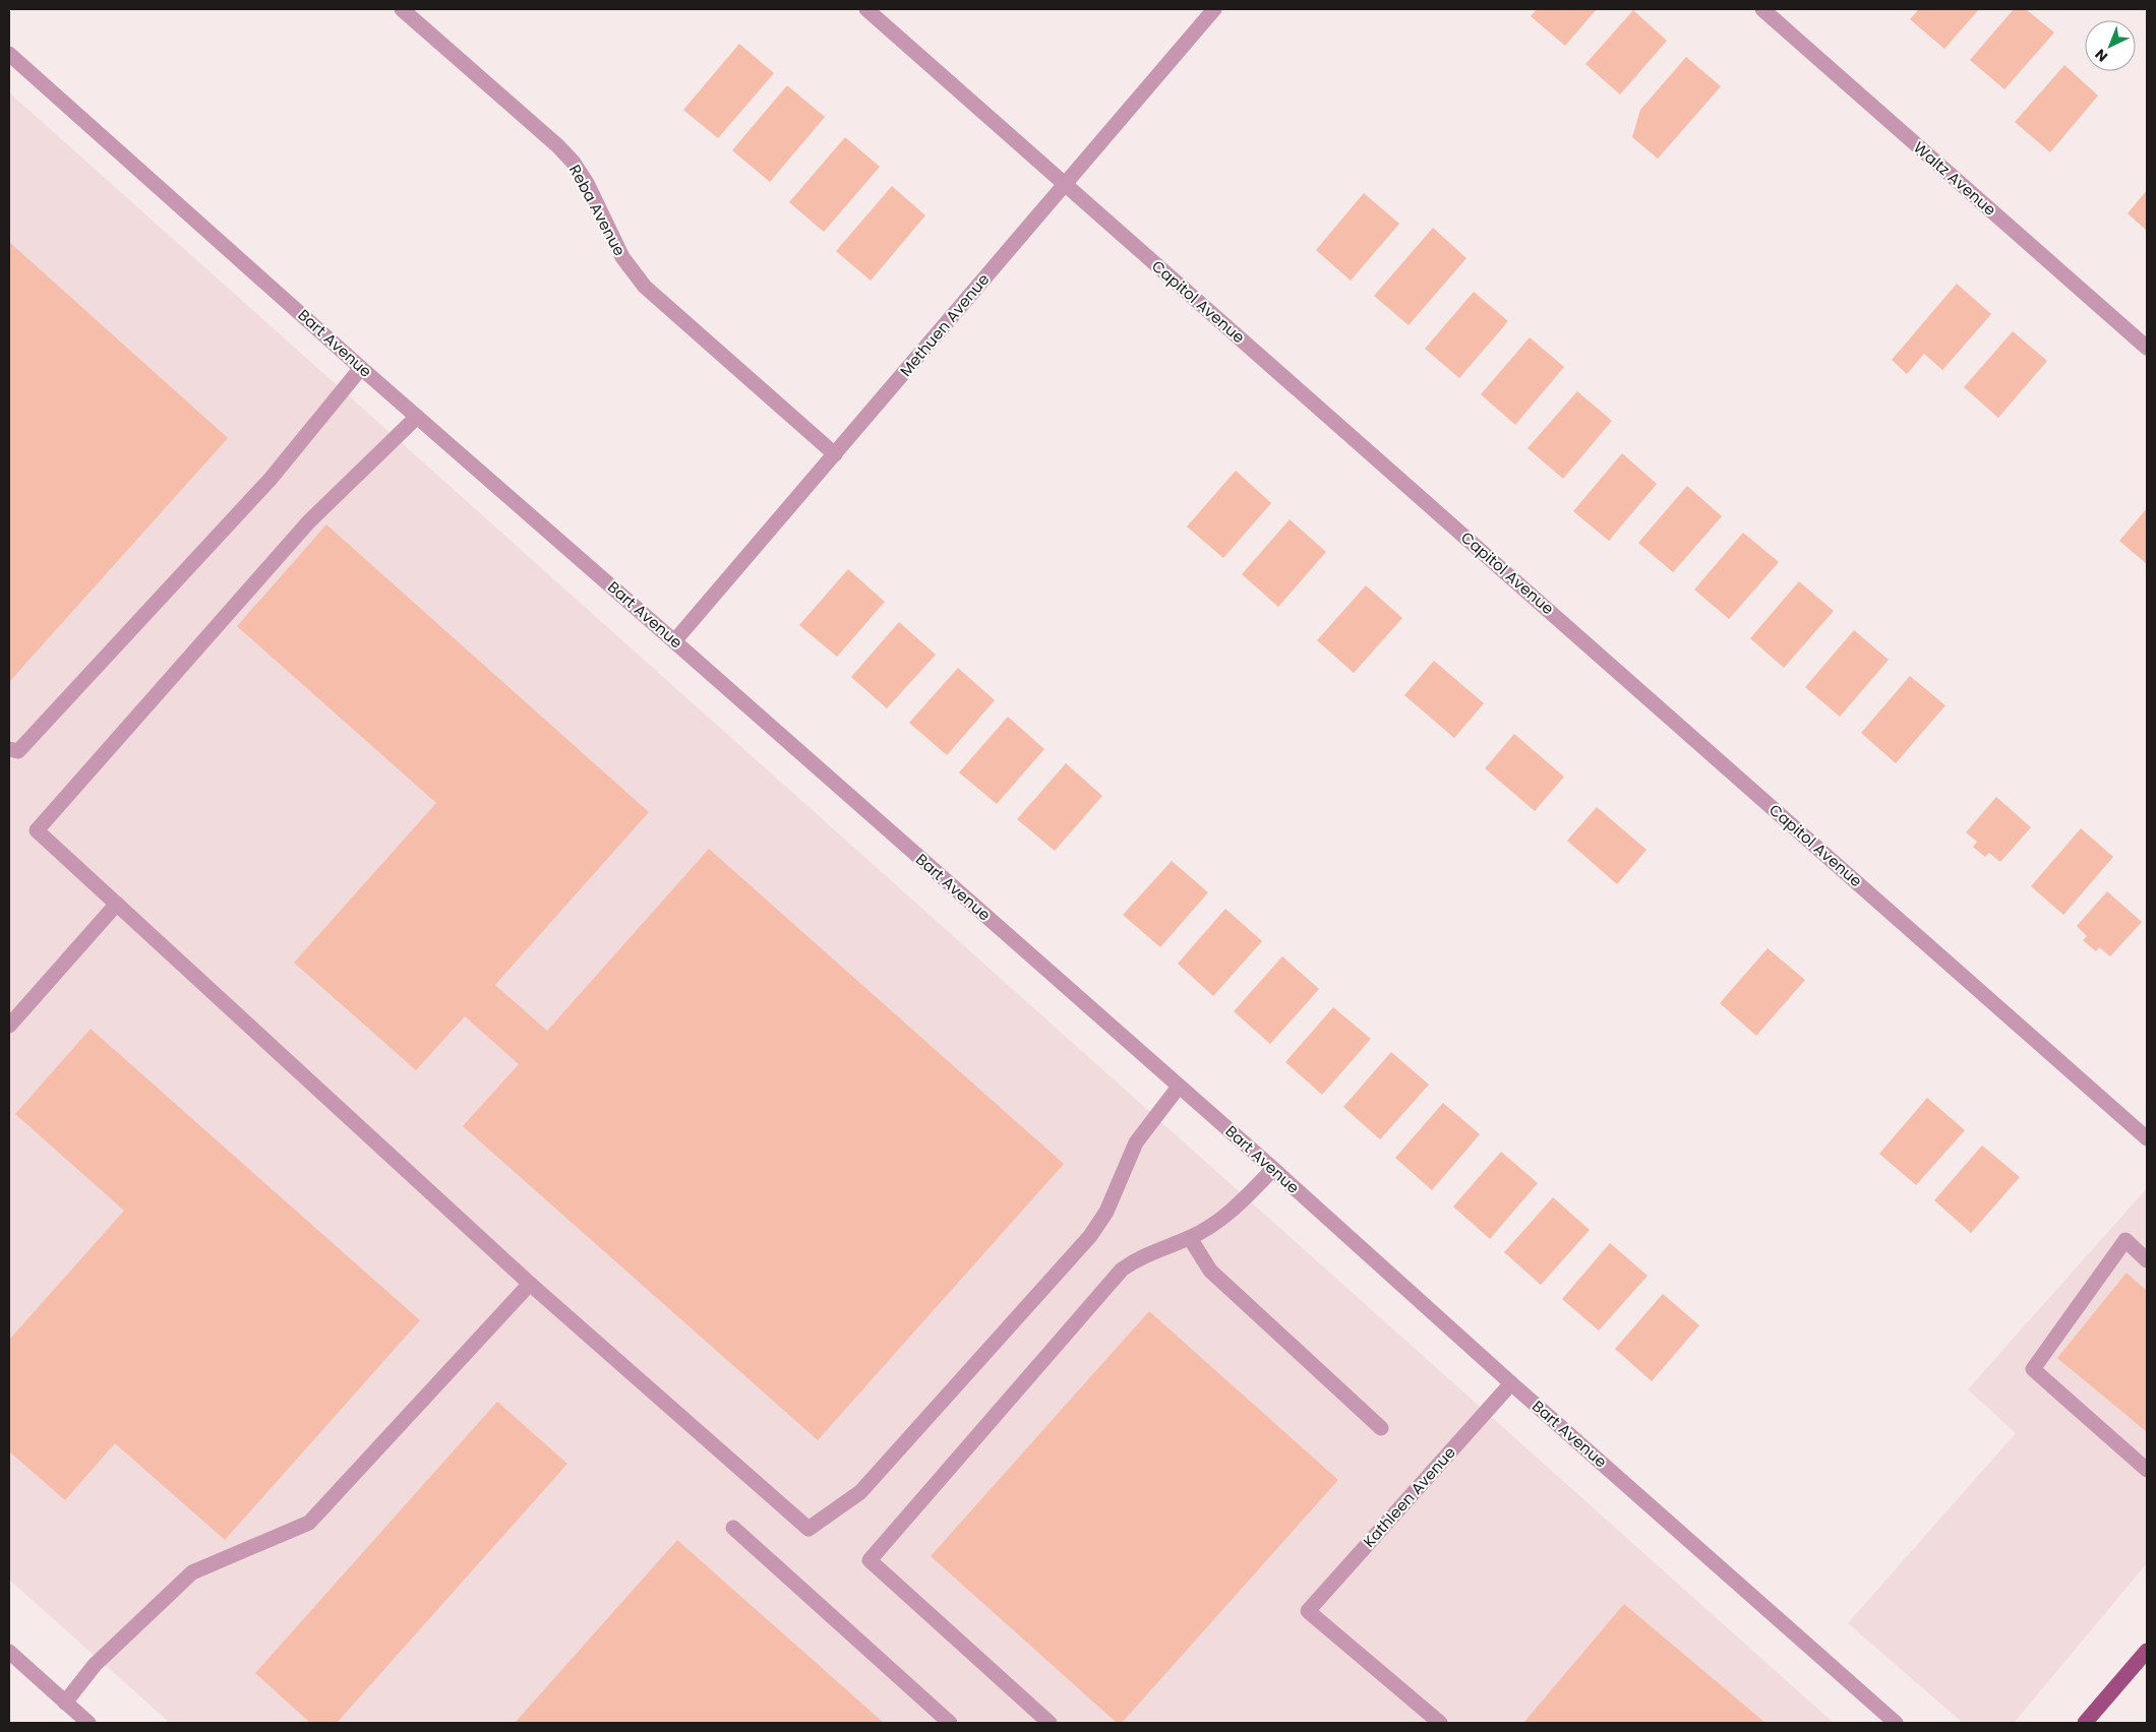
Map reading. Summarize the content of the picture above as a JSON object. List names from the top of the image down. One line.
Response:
{"streets":{"street":["Waltz Avenue","Reba Avenue","Capitol Avenue","Methuen Avenue","Bart Avenue","Kathleen Avenue"]},"crossings":[["Reba Avenue","Methuen Avenue"],["Capitol Avenue","Methuen Avenue"],["Methuen Avenue","Bart Avenue"],["Bart Avenue","Kathleen Avenue"]],"north":"bottom left"}
